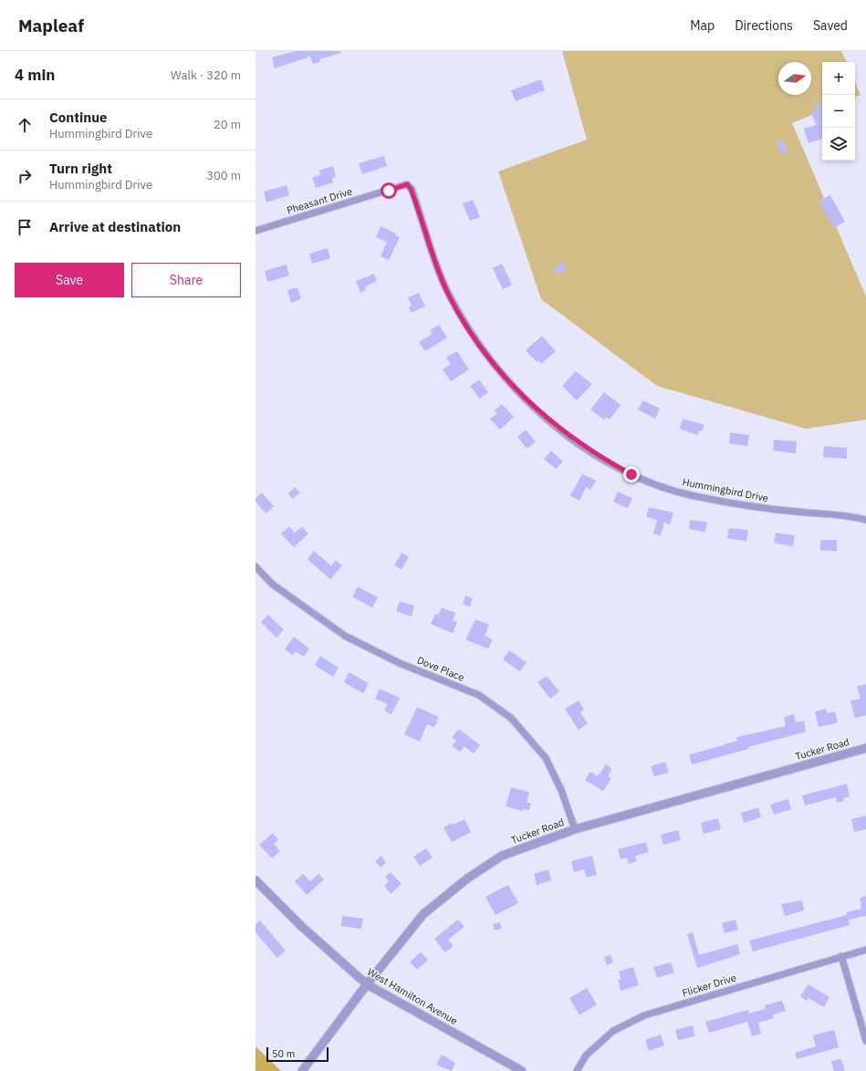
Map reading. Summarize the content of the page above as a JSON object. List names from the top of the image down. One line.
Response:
{"streets":{"street":["Pheasant Drive","Hummingbird Drive","Dove Place","Tucker Road","Flicker Drive","West Hamilton Avenue"]},"crossings":[["Pheasant Drive","Hummingbird Drive"],["Dove Place","Tucker Road"],["Tucker Road","West Hamilton Avenue"]],"scale_bar":"50 m","north":"right","page":{"header":"Mapleaf","nav":["Map","Directions","Saved"],"heading":["4 min","Walk · 320 m"],"map_buttons":["+","−"],"list":[["Continue","Hummingbird Drive","20 m"],["Turn right","Hummingbird Drive","300 m"],"Arrive at destination"],"buttons":["Save","Share"],"scale":"50 m"}}
